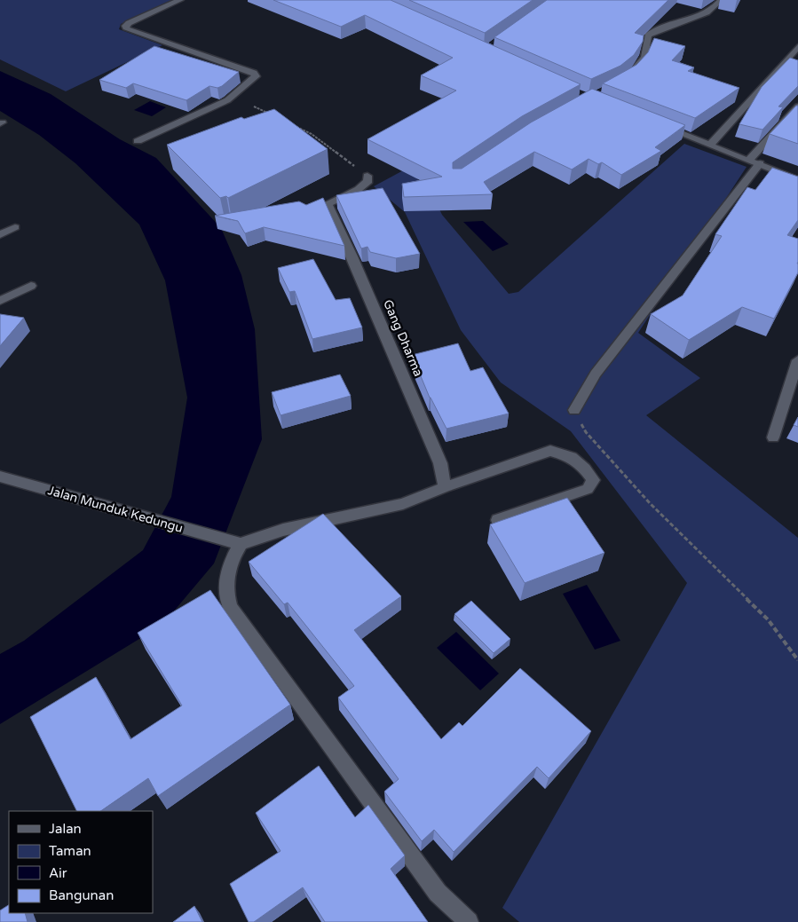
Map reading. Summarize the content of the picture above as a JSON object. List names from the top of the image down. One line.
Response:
{"streets":{"street":["Gang Dharma","Jalan Munduk Kedungu"]},"legend":["Jalan","Taman","Air","Bangunan"]}
